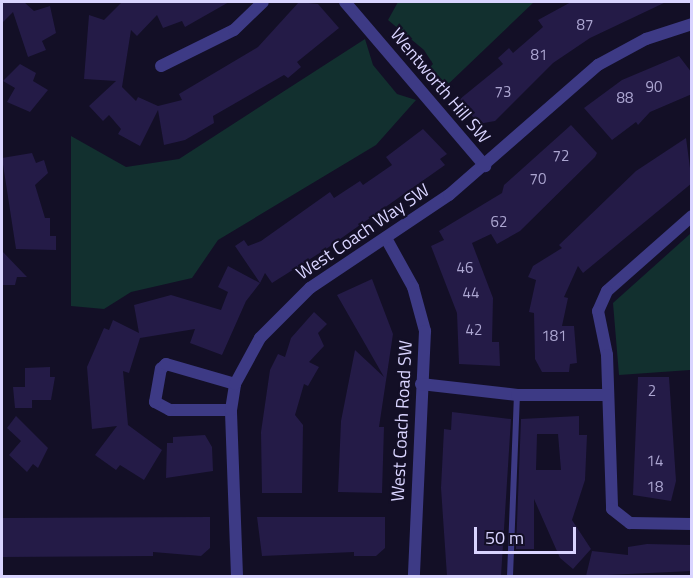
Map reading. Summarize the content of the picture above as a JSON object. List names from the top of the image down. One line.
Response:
{"streets":{"street":["Wentworth Hill SW","West Coach Way SW","West Coach Road SW"]},"crossings":[["Wentworth Hill SW","West Coach Way SW"],["West Coach Way SW","West Coach Road SW"]],"house_numbers":["87","81","90","73","88","72","70","62","46","44","42","181","2","14","18"],"scale_bar":"50 m"}
